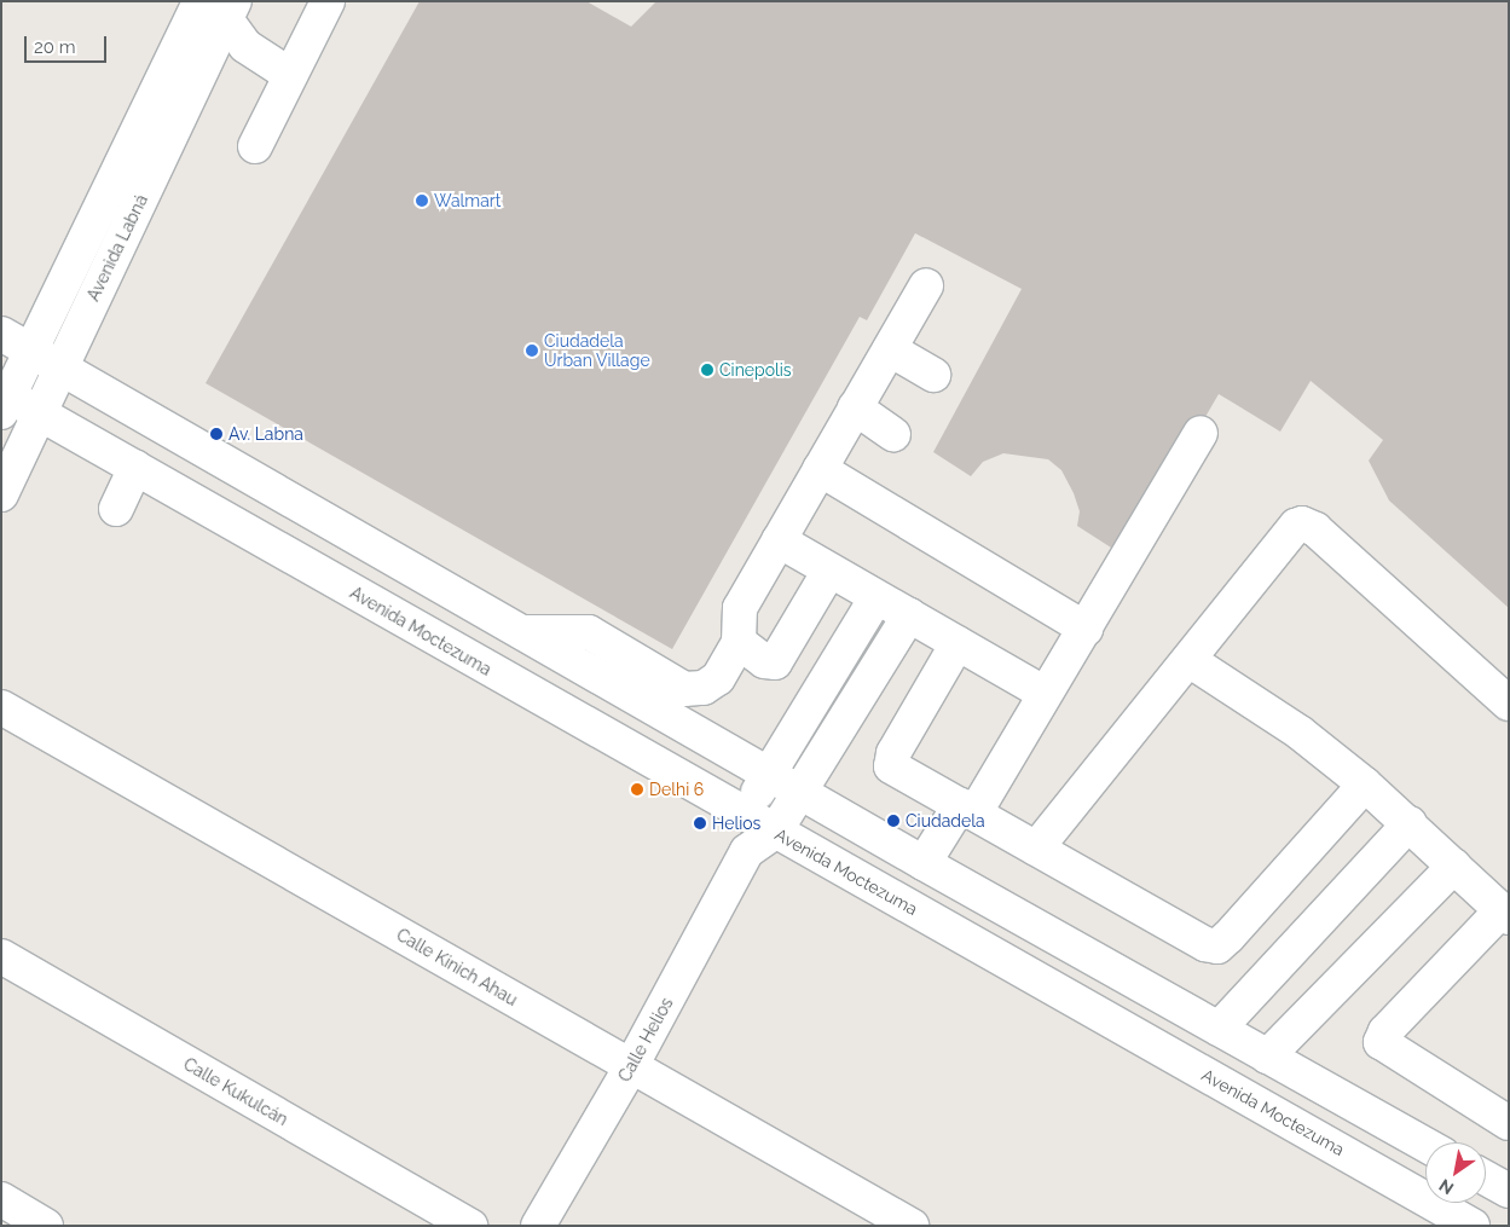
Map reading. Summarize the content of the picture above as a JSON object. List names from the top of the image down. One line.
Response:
{"streets":{"street":["Avenida Labná","Avenida Moctezuma","Calle Kinich Ahau","Calle Helios","Calle Kukulcán"]},"crossings":[["Avenida Labná","Avenida Moctezuma"],["Avenida Moctezuma","Calle Helios"],["Calle Kinich Ahau","Calle Helios"]],"places":["Walmart","Ciudadela Urban Village","Cinepolis","Av. Labna","Delhi 6","Ciudadela","Helios"],"scale_bar":"20 m","north":"bottom left"}
